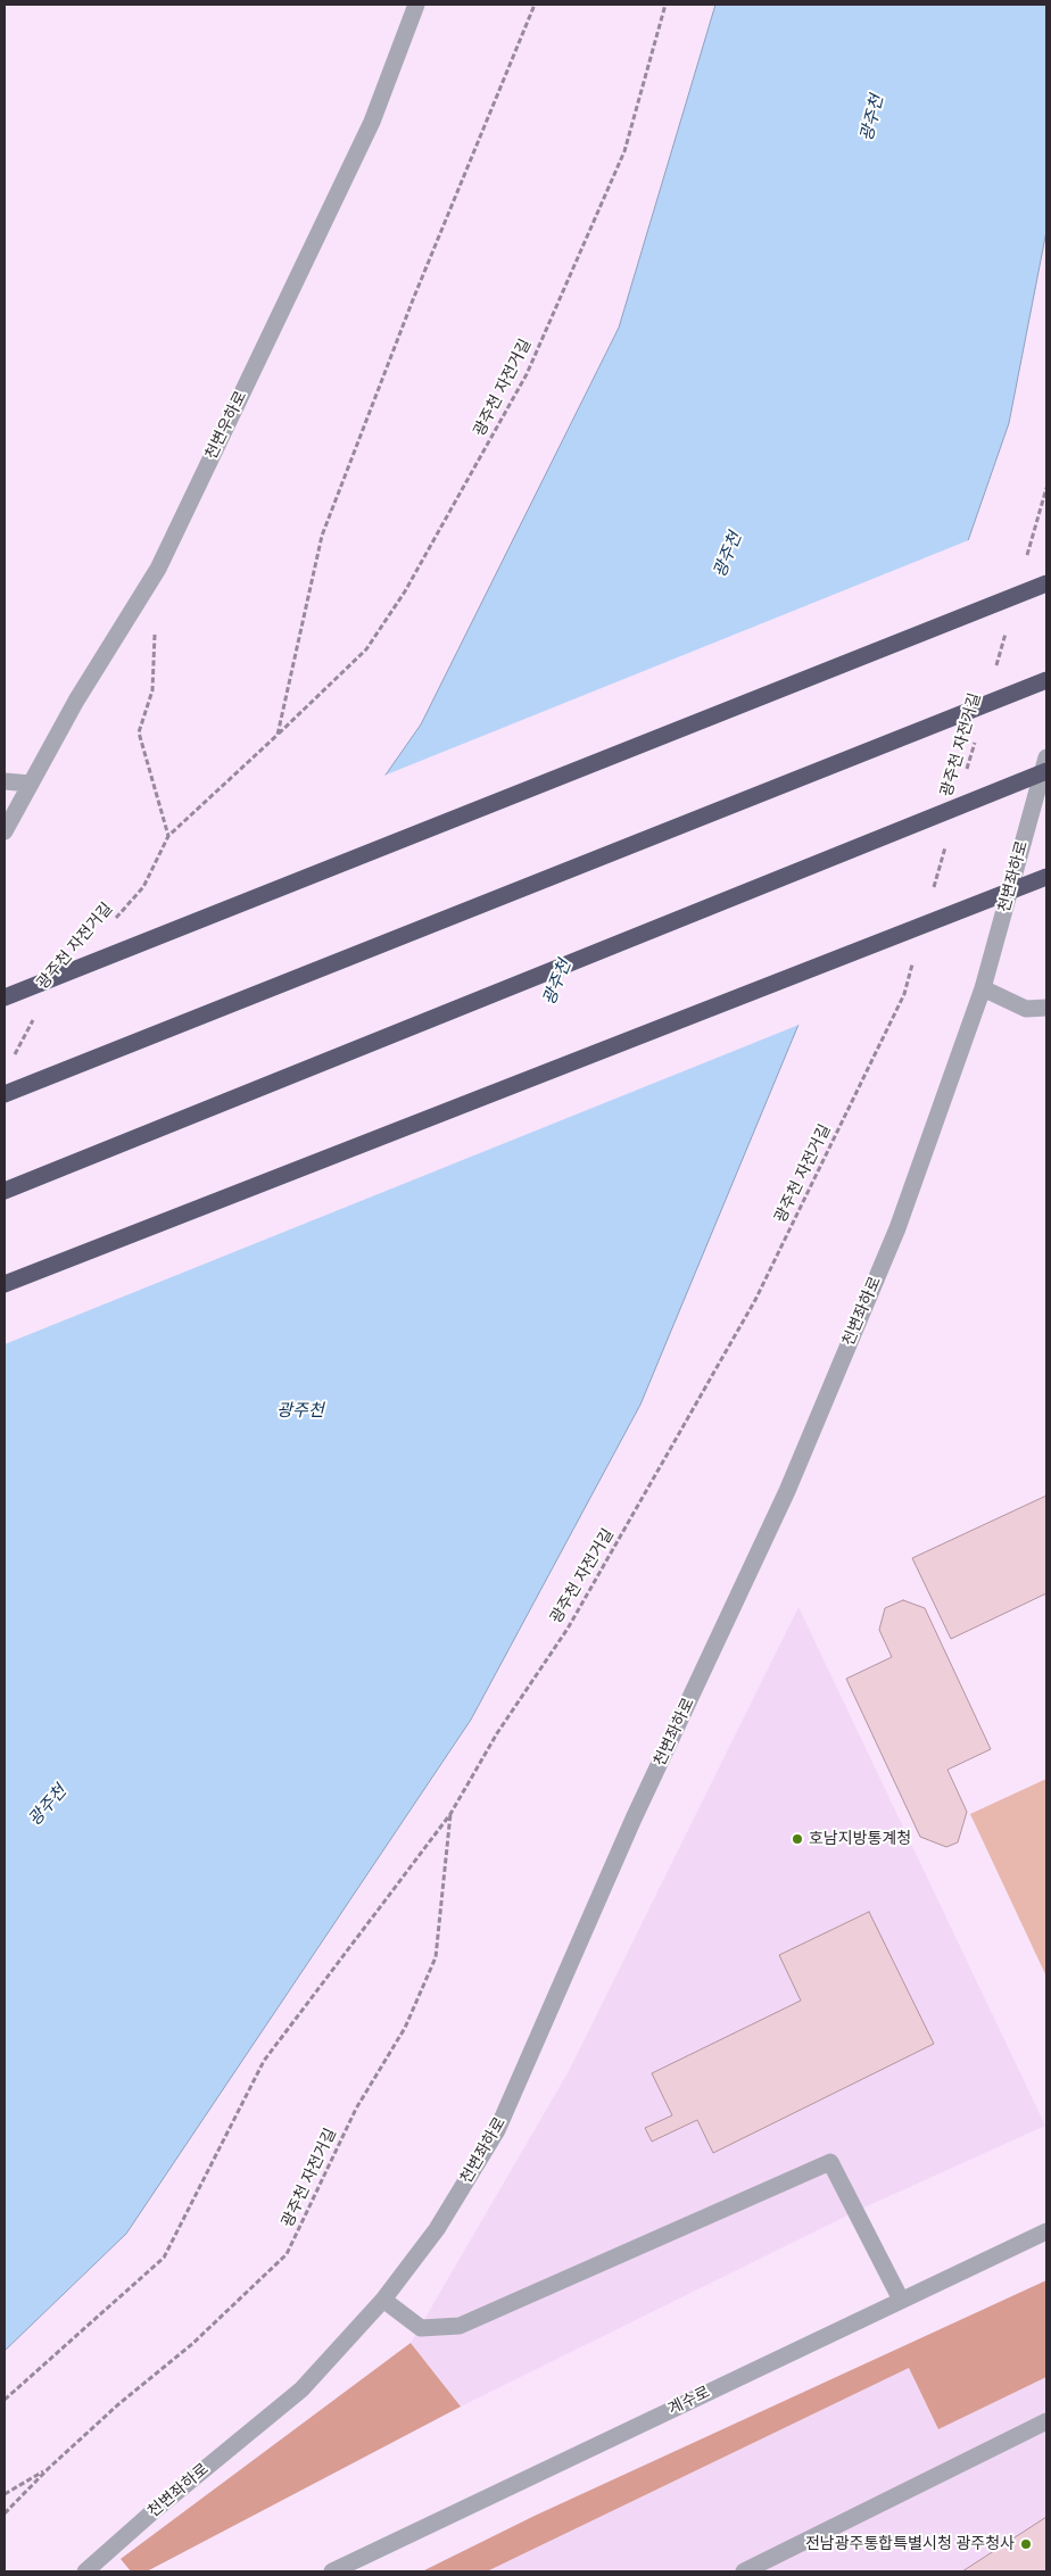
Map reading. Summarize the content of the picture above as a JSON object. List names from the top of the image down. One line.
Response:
{"streets":{"street":["천변우하로","천변좌하로","계수로"],"path":["광주천 자전거길"]},"water":["광주천"],"places":["호남지방통계청","전남광주통합특별시청 광주청사"]}
